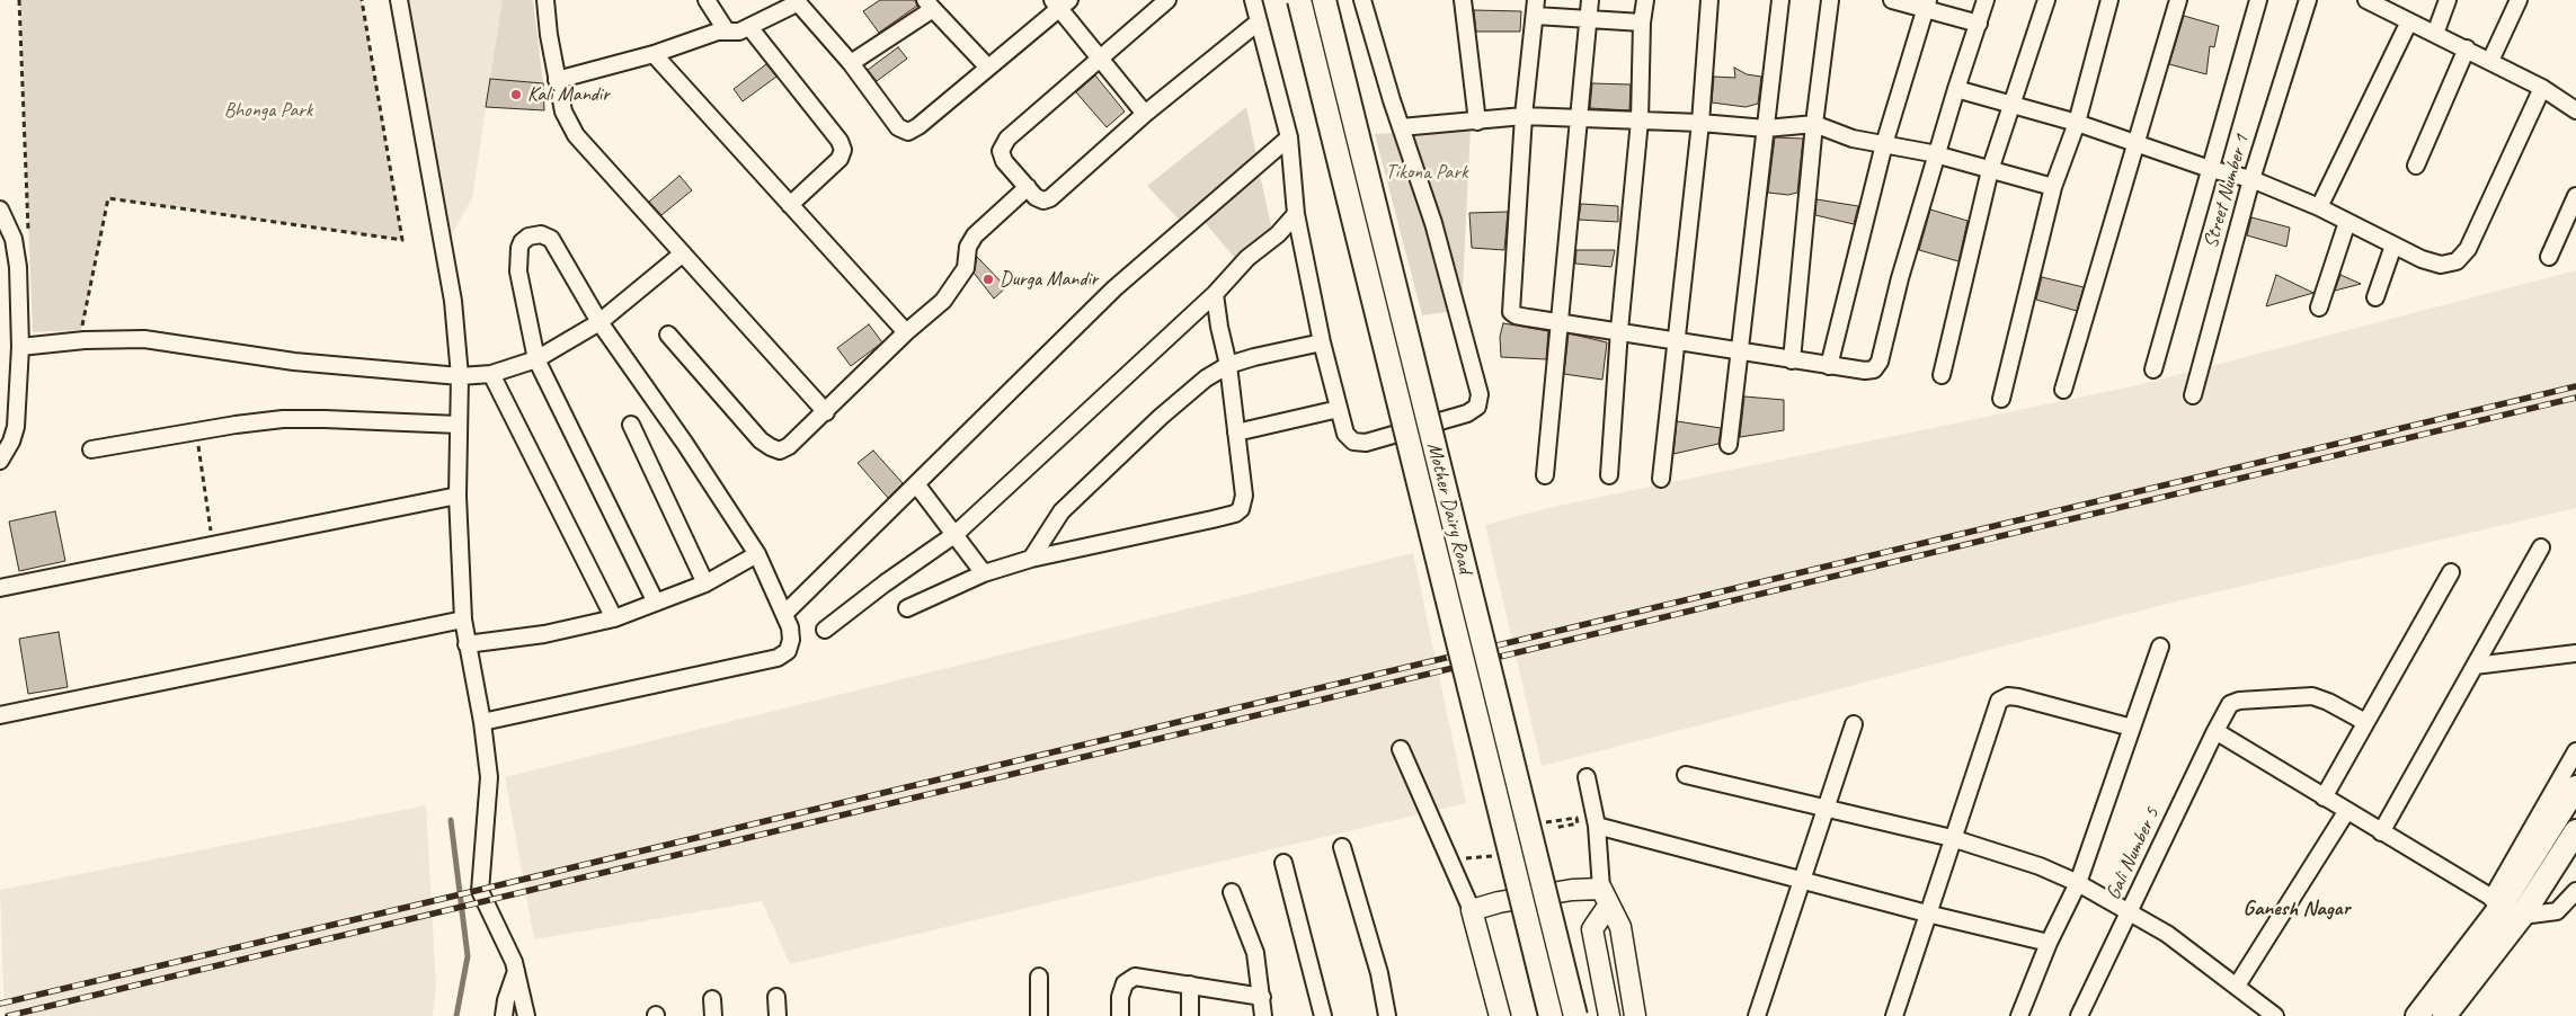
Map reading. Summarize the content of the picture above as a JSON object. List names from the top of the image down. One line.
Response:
{"streets":{"main road":["Mother Dairy Road"],"street":["Street Number 1","Gali Number 5"]},"districts":["Ganesh Nagar"],"parks":["Bhonga Park","Tikona Park"],"places":["Kali Mandir","Durga Mandir"]}
